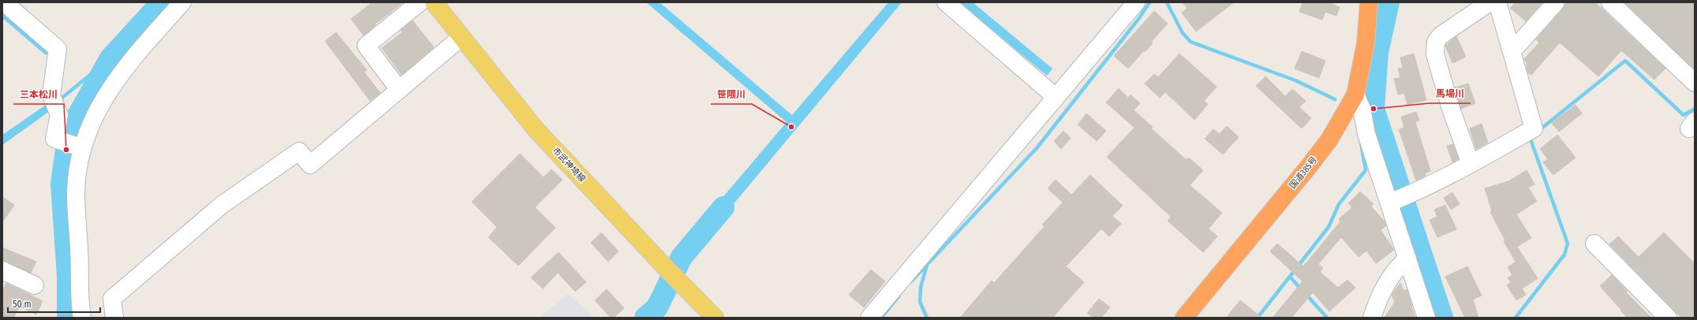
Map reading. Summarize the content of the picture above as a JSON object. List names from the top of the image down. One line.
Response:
{"streets":{"highway":["国道385号"],"main road":["市武神埼線"]},"places":["馬場川","笹隈川","三本松川"],"scale_bar":"50 m"}
